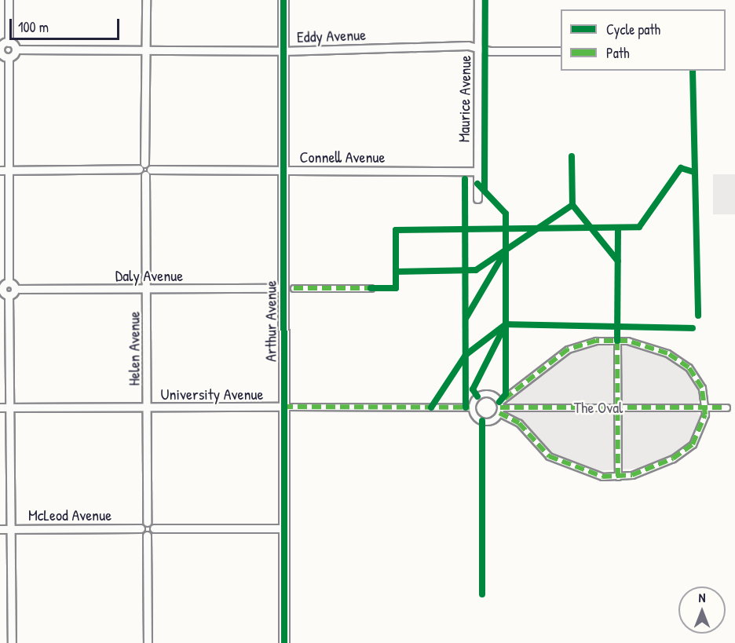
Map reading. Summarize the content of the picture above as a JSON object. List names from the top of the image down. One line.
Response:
{"streets":{"street":["Eddy Avenue","Maurice Avenue","Connell Avenue","Daly Avenue","Arthur Avenue","Helen Avenue","University Avenue","McLeod Avenue"]},"crossings":[["Eddy Avenue","Maurice Avenue"],["Eddy Avenue","Arthur Avenue"],["Maurice Avenue","Connell Avenue"],["Connell Avenue","Arthur Avenue"],["Daly Avenue","Arthur Avenue"],["Daly Avenue","Helen Avenue"],["Arthur Avenue","University Avenue"],["Helen Avenue","University Avenue"]],"parks":["The Oval"],"legend":["Cycle path","Path"],"scale_bar":"100 m","north":"top"}
